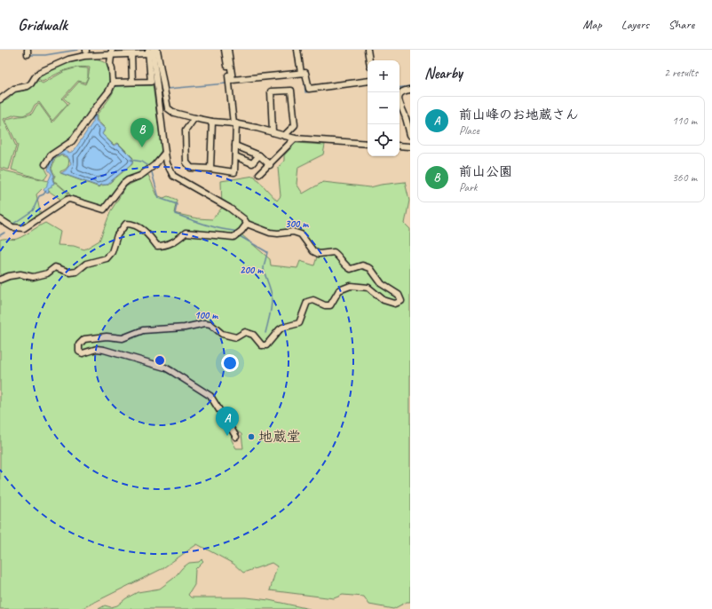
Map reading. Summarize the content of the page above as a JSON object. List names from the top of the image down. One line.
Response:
{"places":["地蔵堂"],"page":{"header":"Gridwalk","nav":["Map","Layers","Share"],"heading":["Nearby","2 results"],"map_buttons":["+","−"],"list":[{"mark":"A","name":"前山峰のお地蔵さん","note":"Place","value":"110 m"},{"mark":"B","name":"前山公園","note":"Park","value":"360 m"}],"pins":["B","A"]},"rings":["300 m","200 m","100 m"]}
